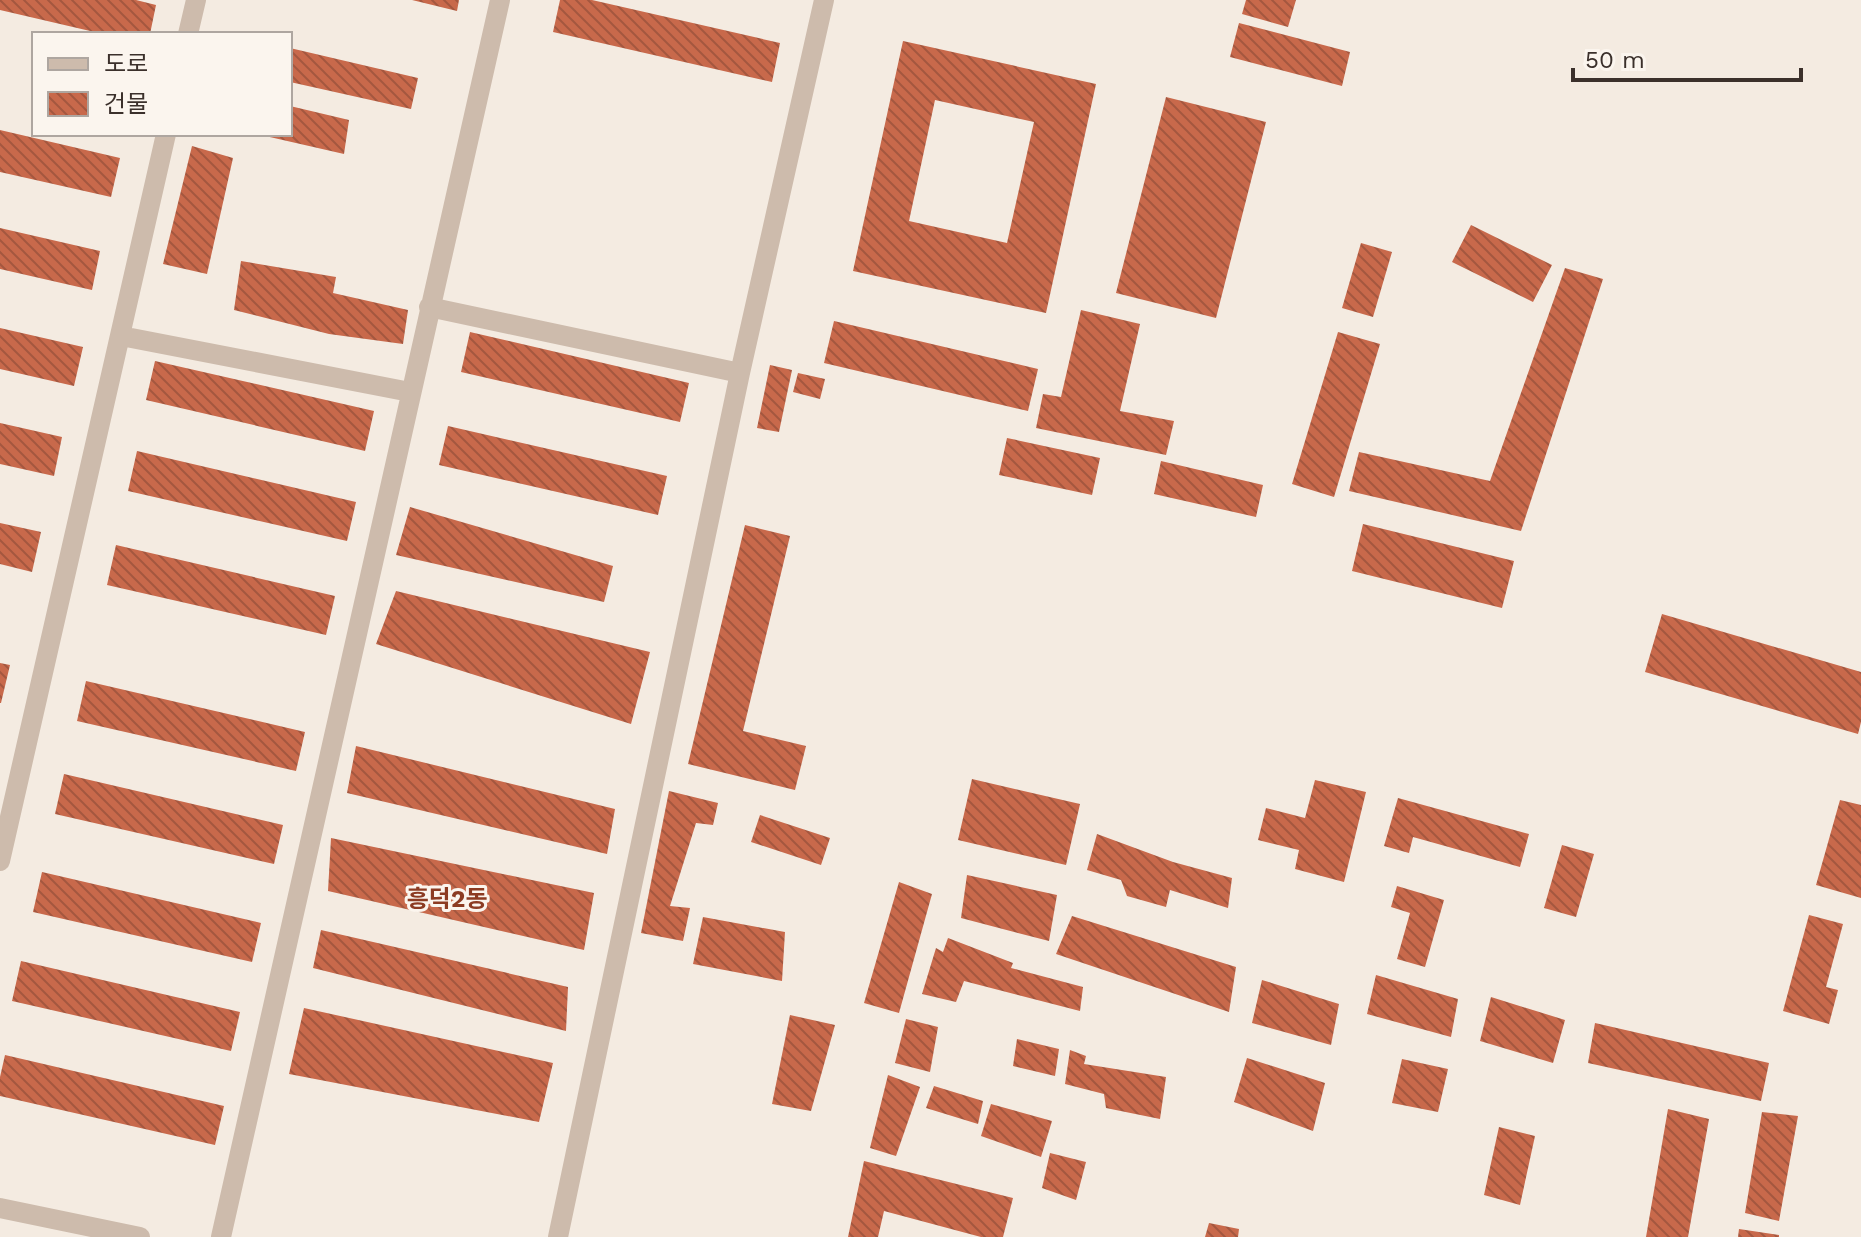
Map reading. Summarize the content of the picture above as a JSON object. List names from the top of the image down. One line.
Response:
{"districts":["흥덕2동"],"legend":["도로","건물"],"scale_bar":"50 m"}
